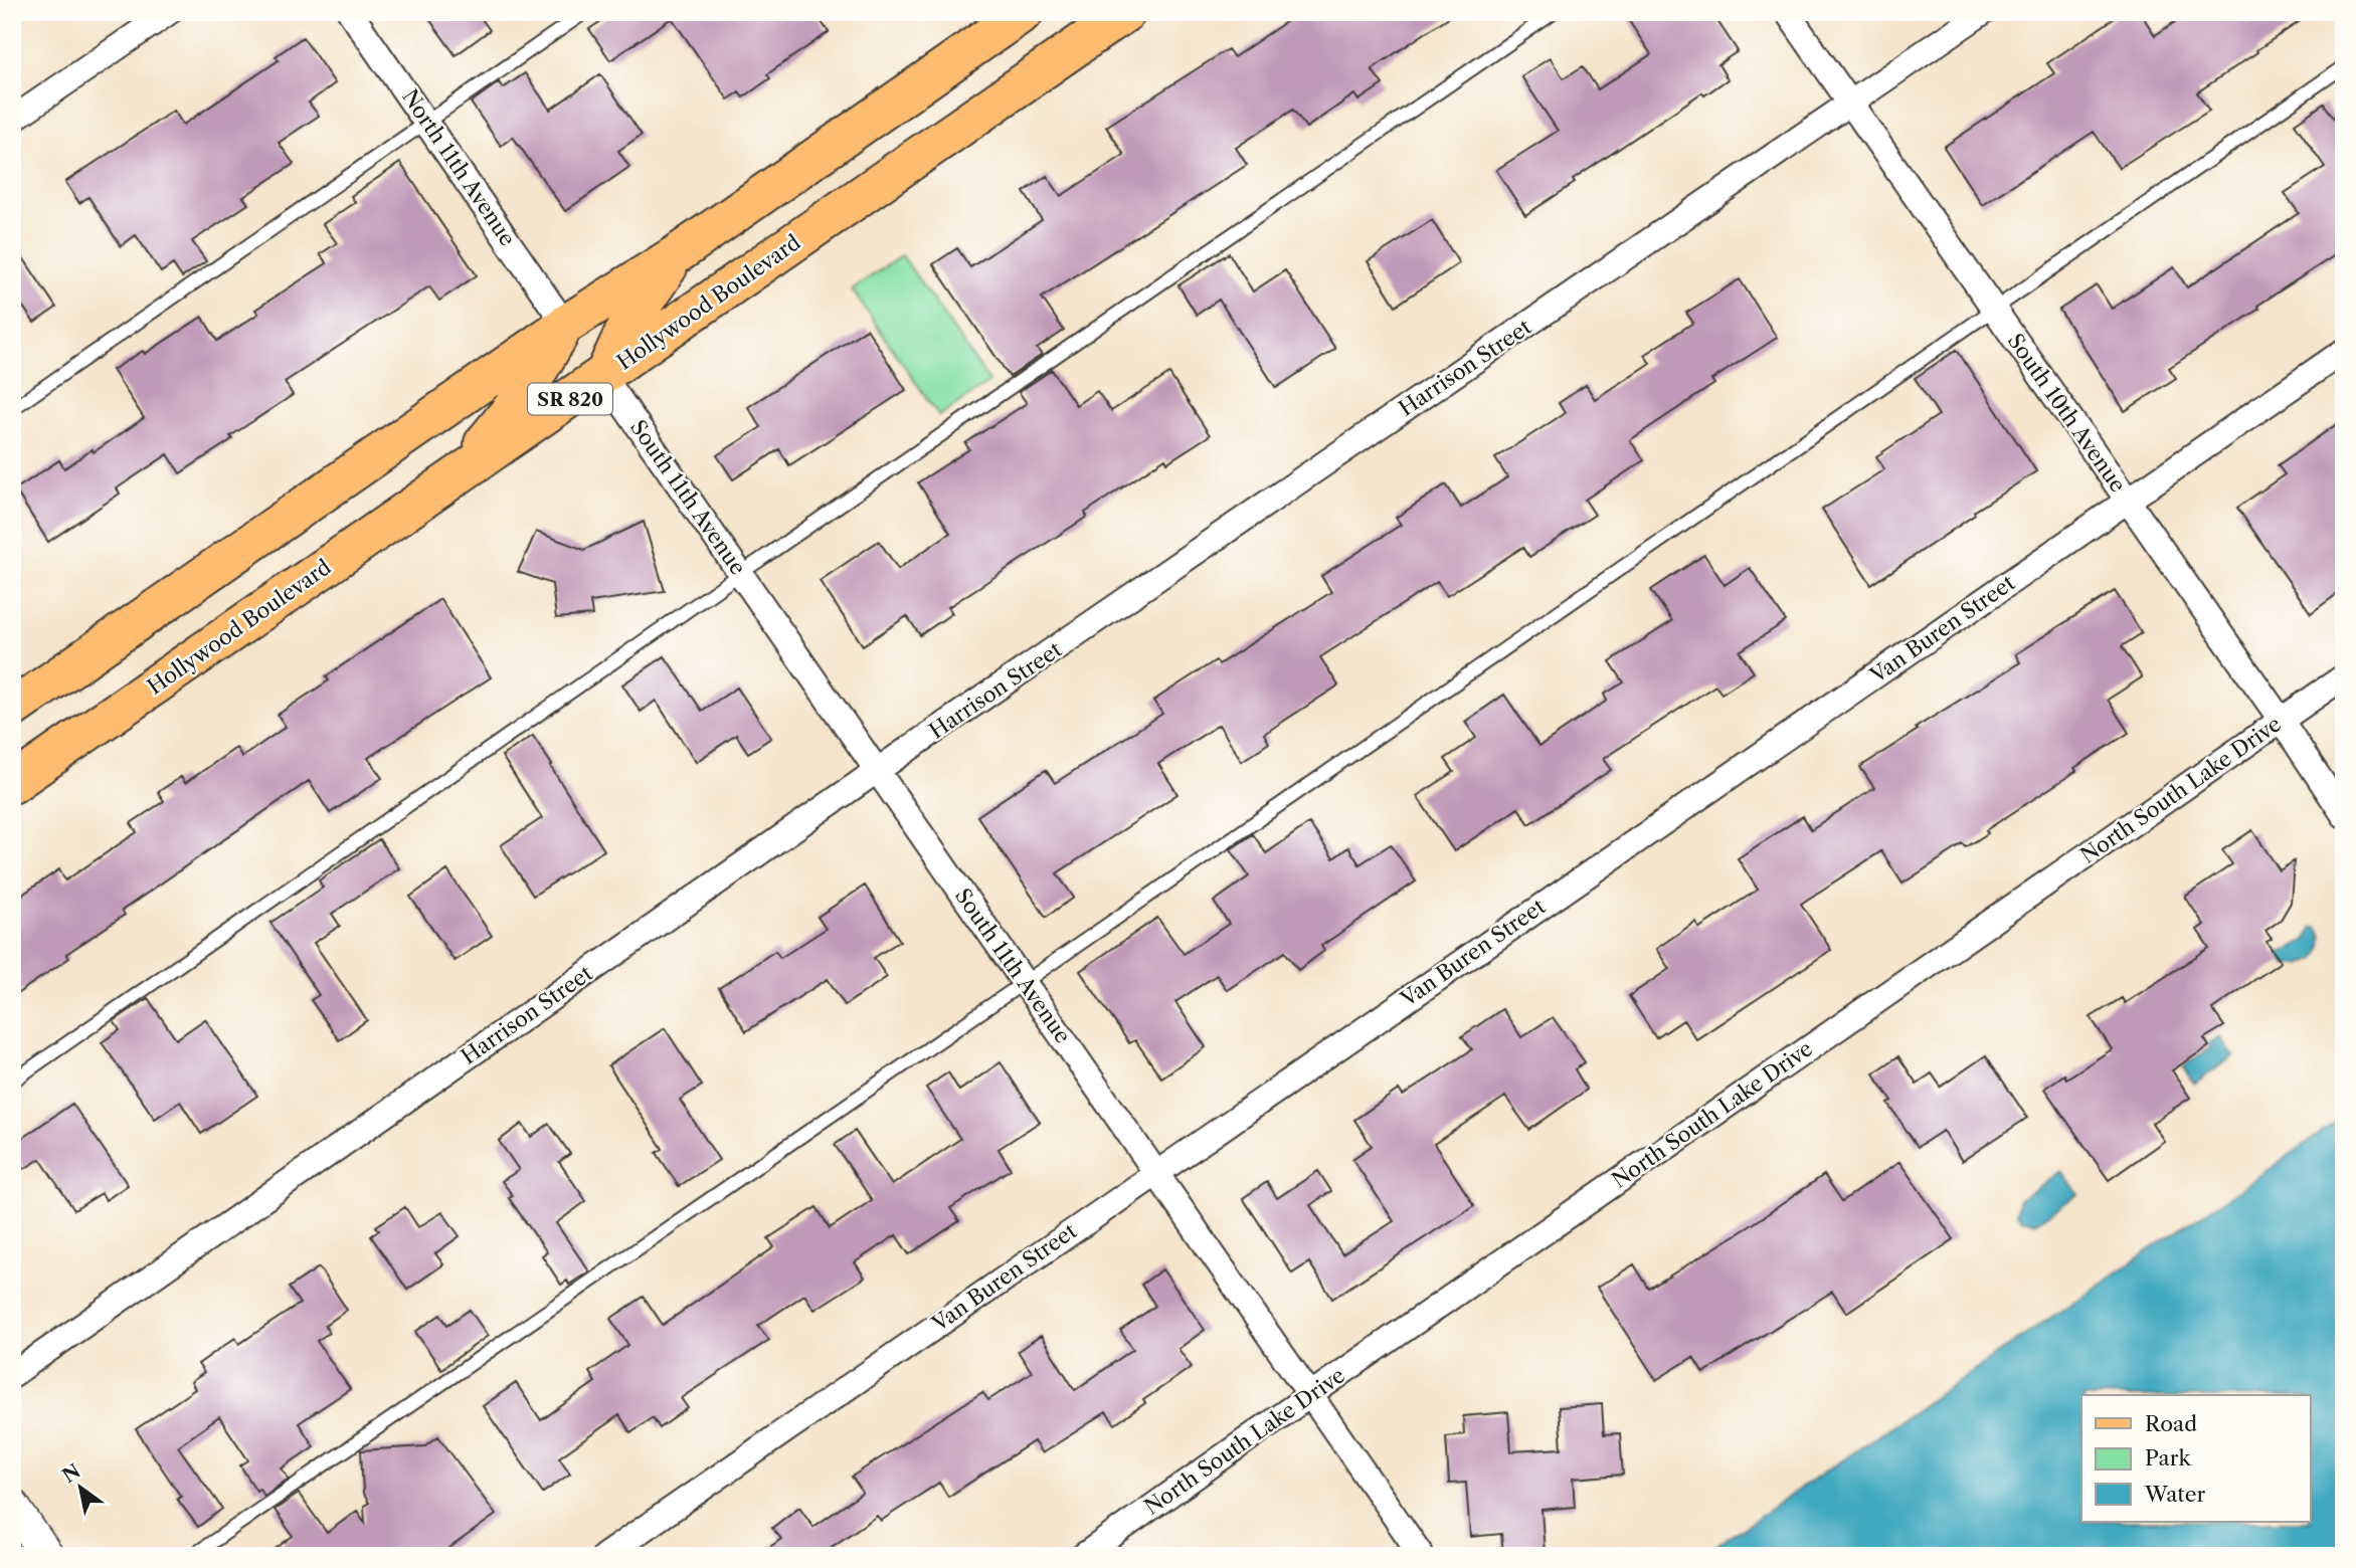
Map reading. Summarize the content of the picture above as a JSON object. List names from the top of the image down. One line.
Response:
{"streets":{"main road":["Hollywood Boulevard","SR 820"],"street":["North 11th Avenue","Harrison Street","South 10th Avenue","South 11th Avenue","Van Buren Street","North South Lake Drive"]},"crossings":[["North 11th Avenue","SR 820"],["Hollywood Boulevard","South 11th Avenue"],["Harrison Street","South 10th Avenue"],["Harrison Street","South 11th Avenue"],["South 10th Avenue","Van Buren Street"],["South 10th Avenue","North South Lake Drive"],["South 11th Avenue","Van Buren Street"],["South 11th Avenue","North South Lake Drive"]],"legend":["Road","Park","Water"],"north":"top left"}
